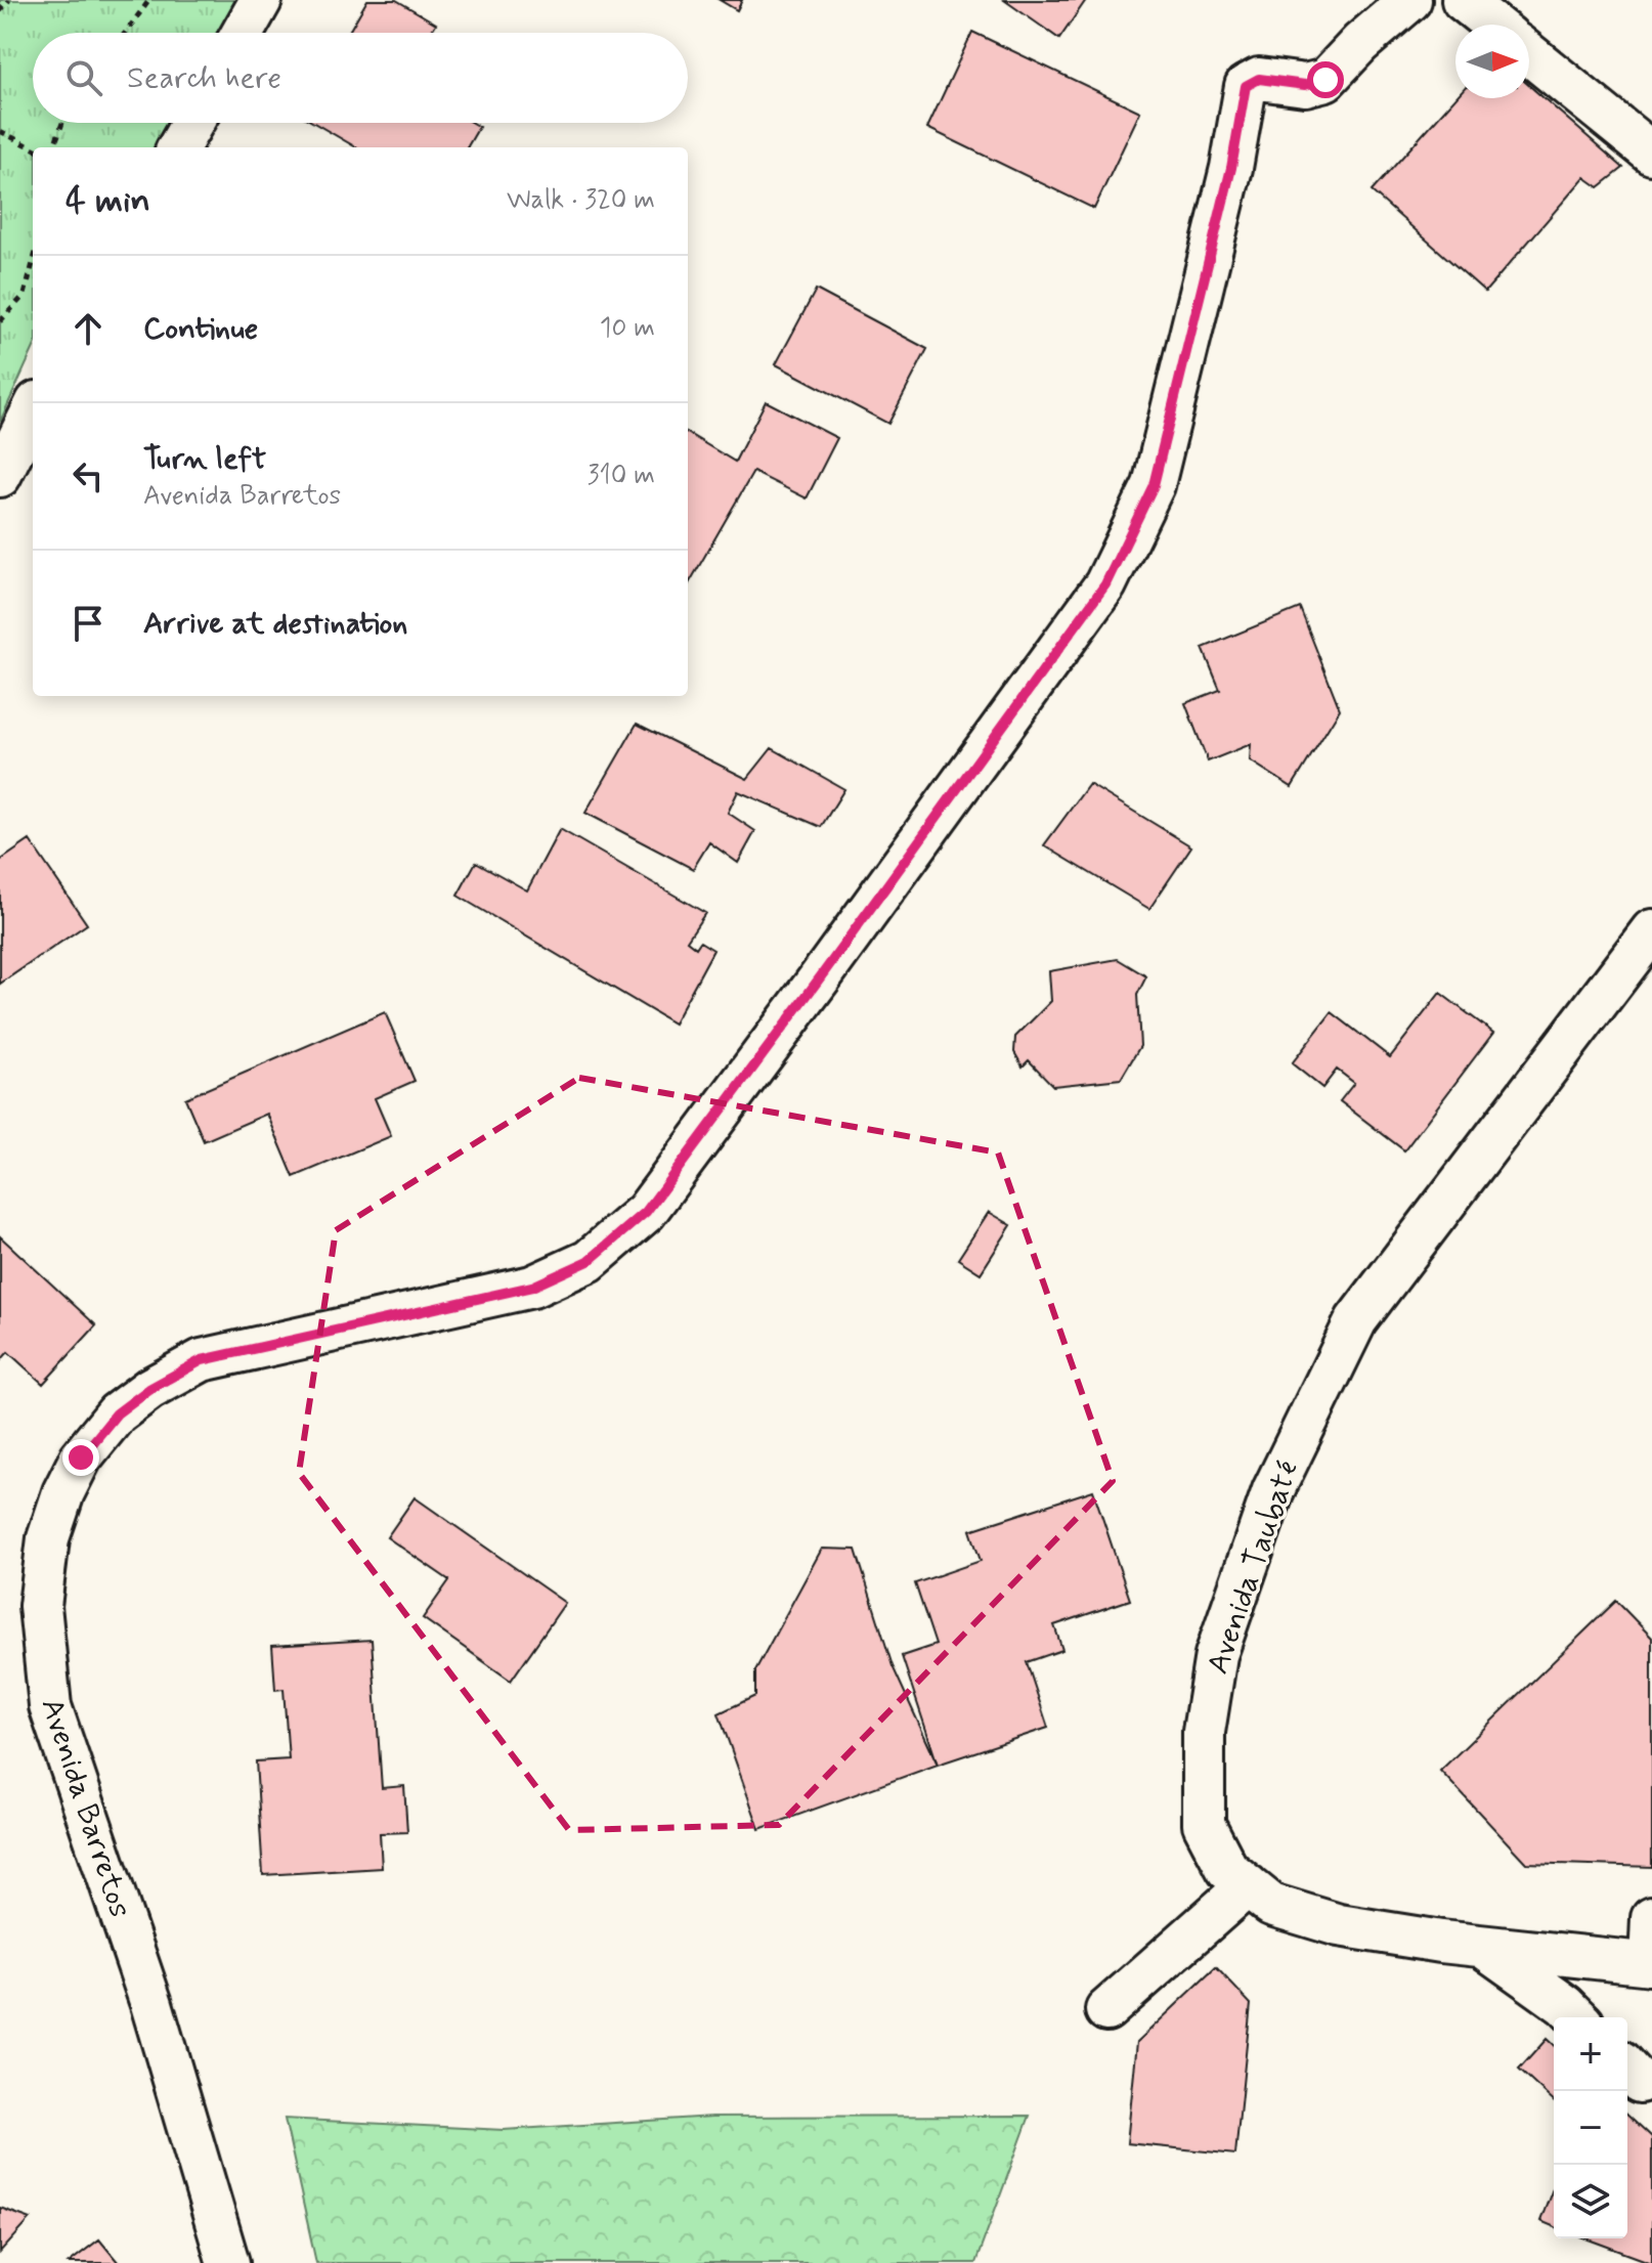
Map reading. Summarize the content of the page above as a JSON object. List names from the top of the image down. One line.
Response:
{"streets":{"street":["Avenida Taubaté","Avenida Barretos"]},"north":"right","page":{"search":"Search here","heading":["4 min","Walk · 320 m"],"list":[["Continue","10 m"],["Turn left","Avenida Barretos","310 m"],"Arrive at destination"],"map_buttons":["+","−"]}}
